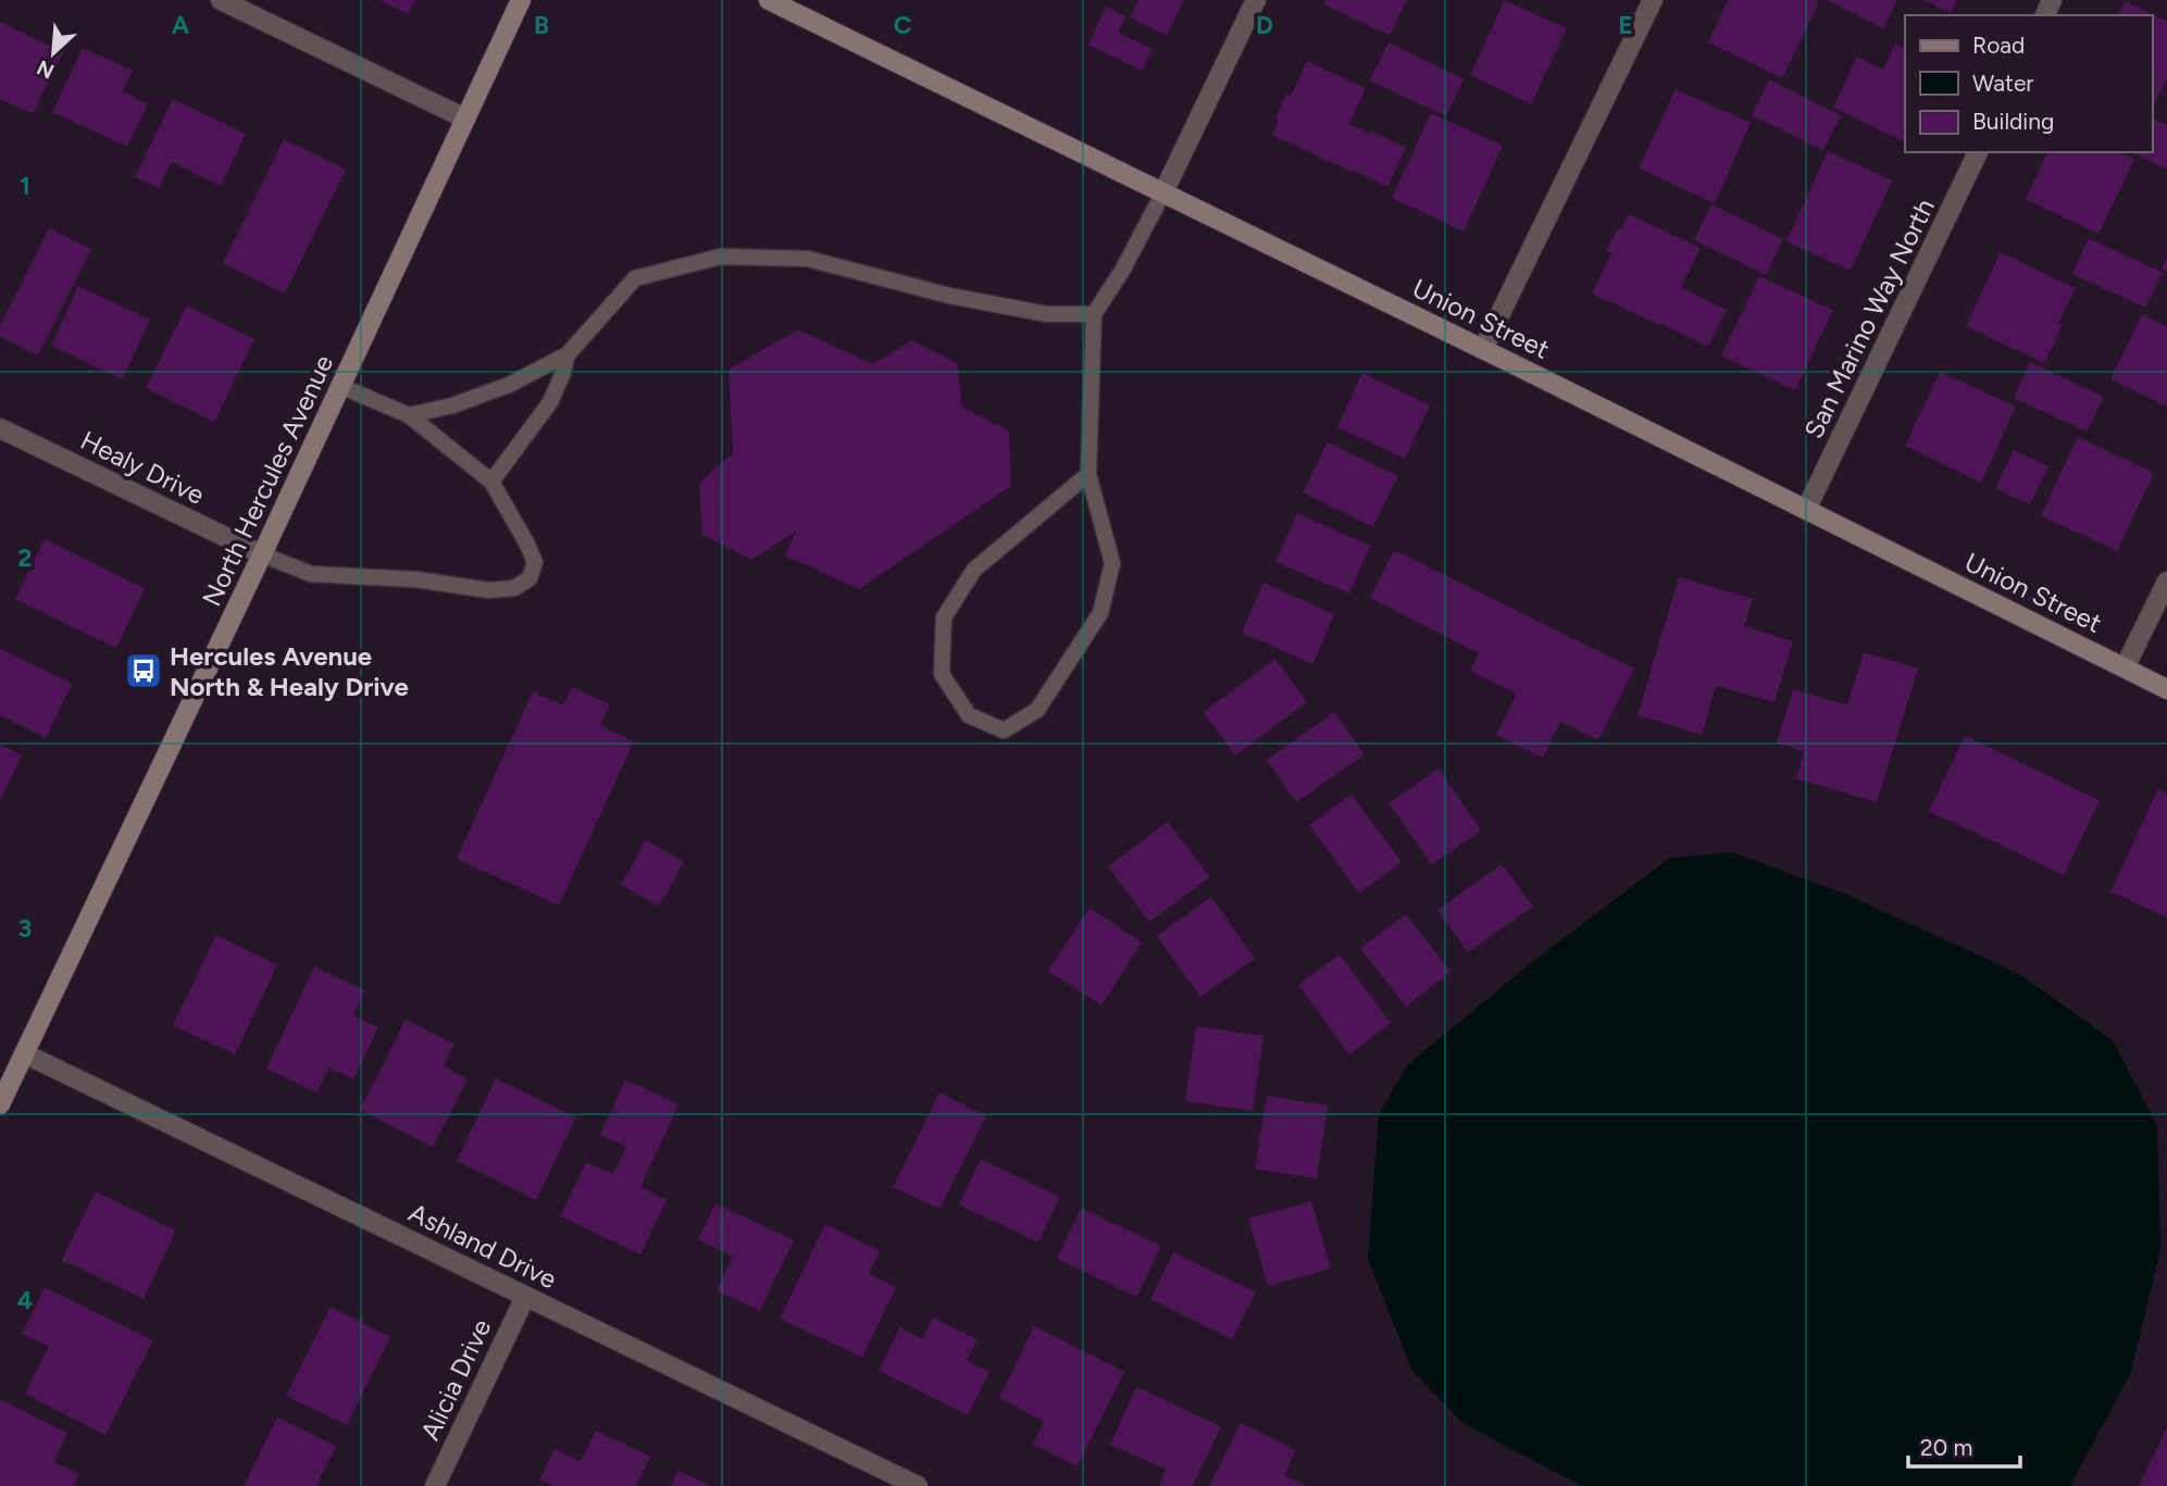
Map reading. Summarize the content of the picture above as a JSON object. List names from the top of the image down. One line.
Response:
{"streets":{"street":["Union Street","San Marino Way North","Healy Drive","North Hercules Avenue","Ashland Drive","Alicia Drive"]},"crossings":[["Union Street","San Marino Way North"],["Healy Drive","North Hercules Avenue"],["North Hercules Avenue","Ashland Drive"],["Ashland Drive","Alicia Drive"]],"places":{"bus stop":["Hercules Avenue North & Healy Drive"]},"legend":["Road","Water","Building"],"scale_bar":"20 m","north":"bottom left","grid":{"columns":["A","B","C","D","E"],"rows":["1","2","3","4"]}}
